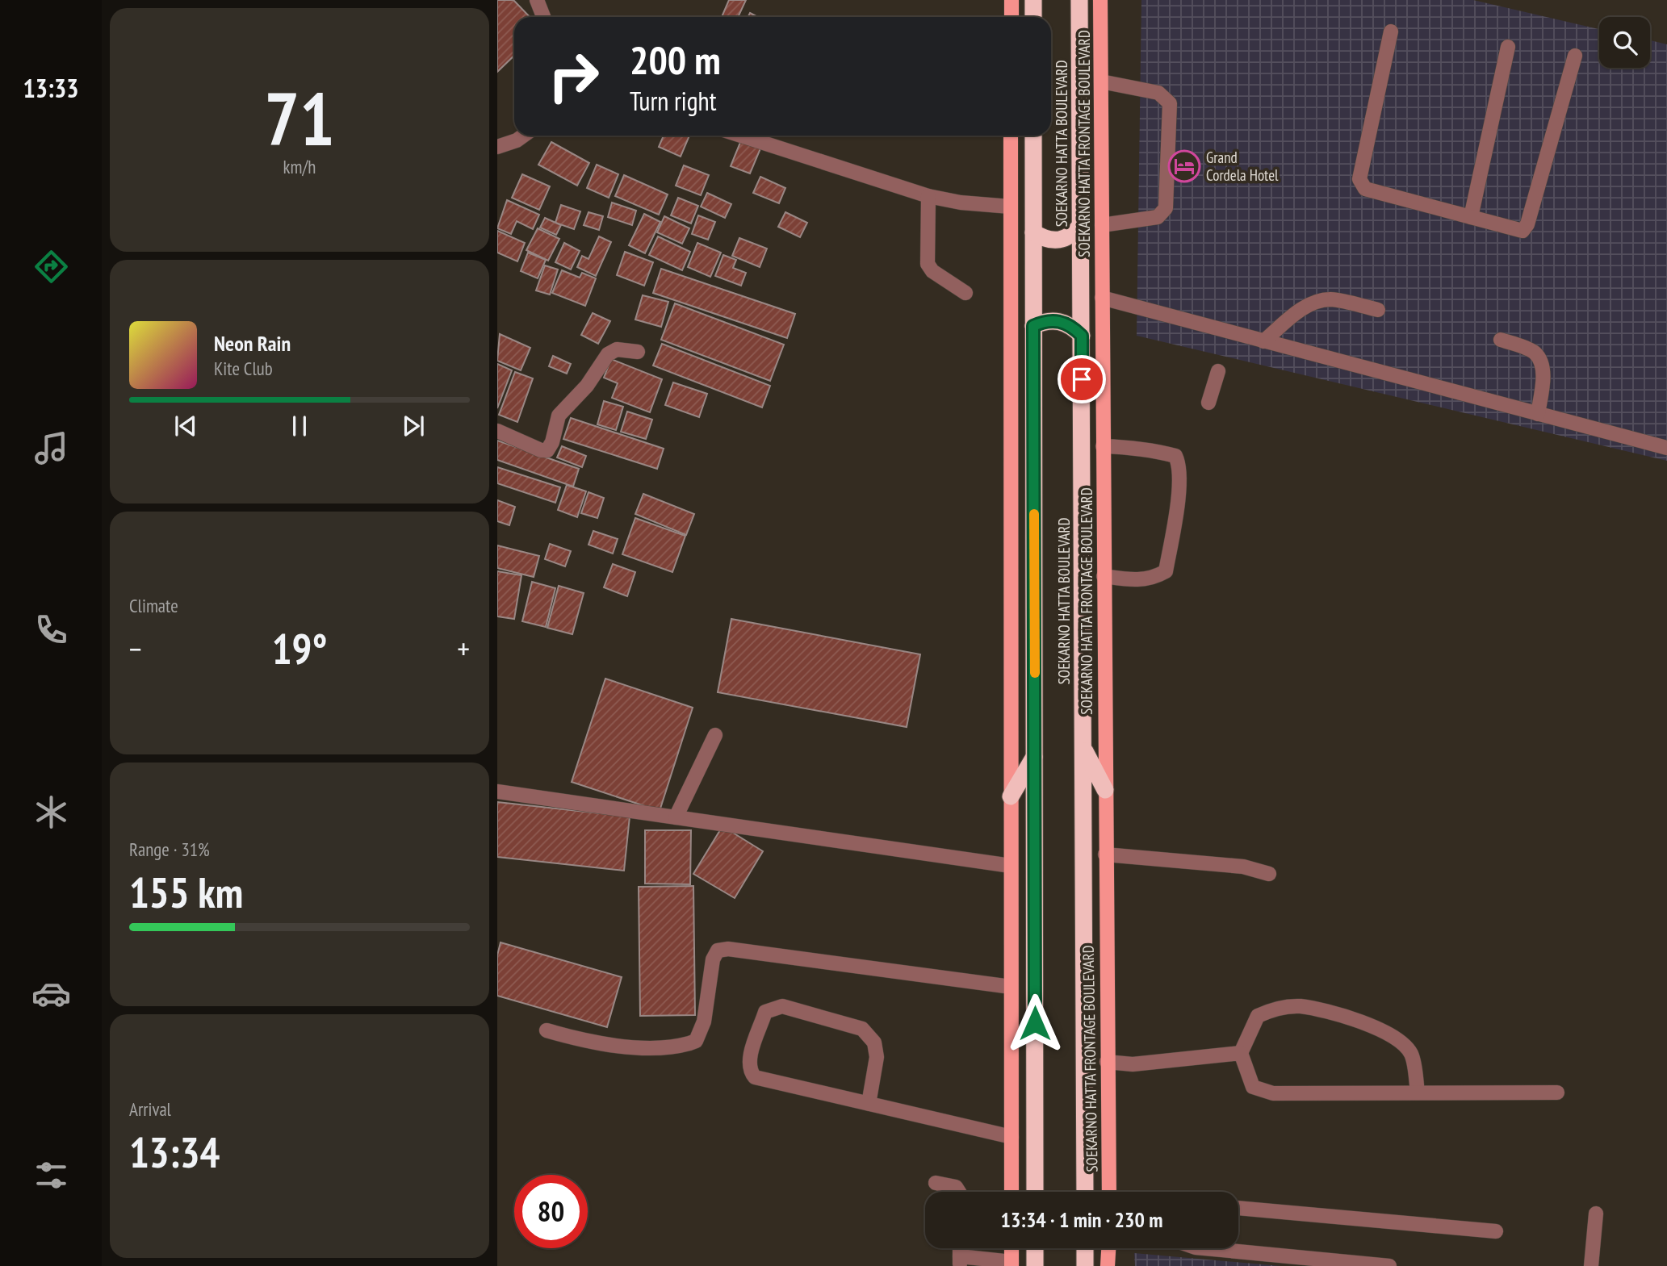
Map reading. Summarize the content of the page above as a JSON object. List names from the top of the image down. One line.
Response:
{"streets":{"highway":["SOEKARNO HATTA BOULEVARD"],"main road":["SOEKARNO HATTA FRONTAGE BOULEVARD"]},"places":{"hotel":["Grand Cordela Hotel"]},"page":{"tabs":"13:33","tile":[["71","km/h"],"Climate",["Range · 31%","155 km"],["Arrival","13:34"]],"turn":["200 m","Turn right"],"song":["Neon Rain","Kite Club"],"heat":["−","19°","+"],"limit":"80","trip":"13:34 · 1 min · 230 m"}}
